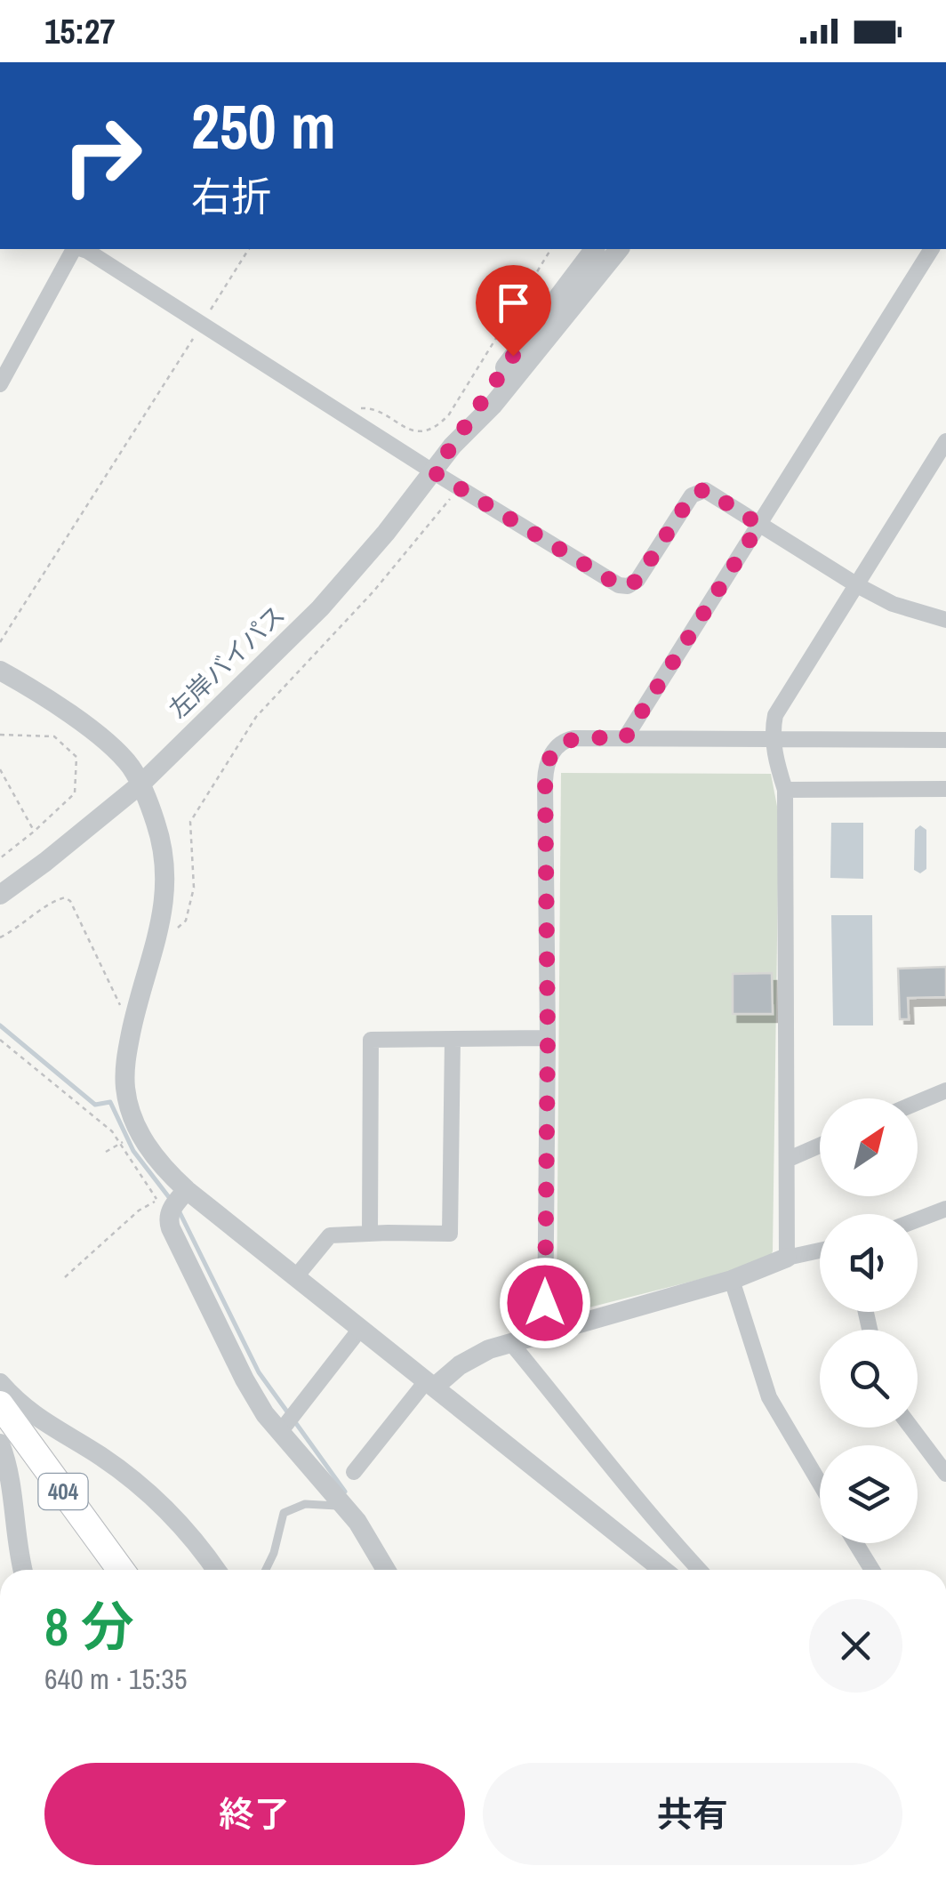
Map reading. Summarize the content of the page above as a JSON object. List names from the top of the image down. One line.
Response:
{"streets":{"highway":["404"],"street":["左岸バイパス"]},"north":"top right","page":{"status":"15:27","turn":["250 m","右折"],"heading":["8 分","640 m · 15:35"],"buttons":["終了","共有"]}}
